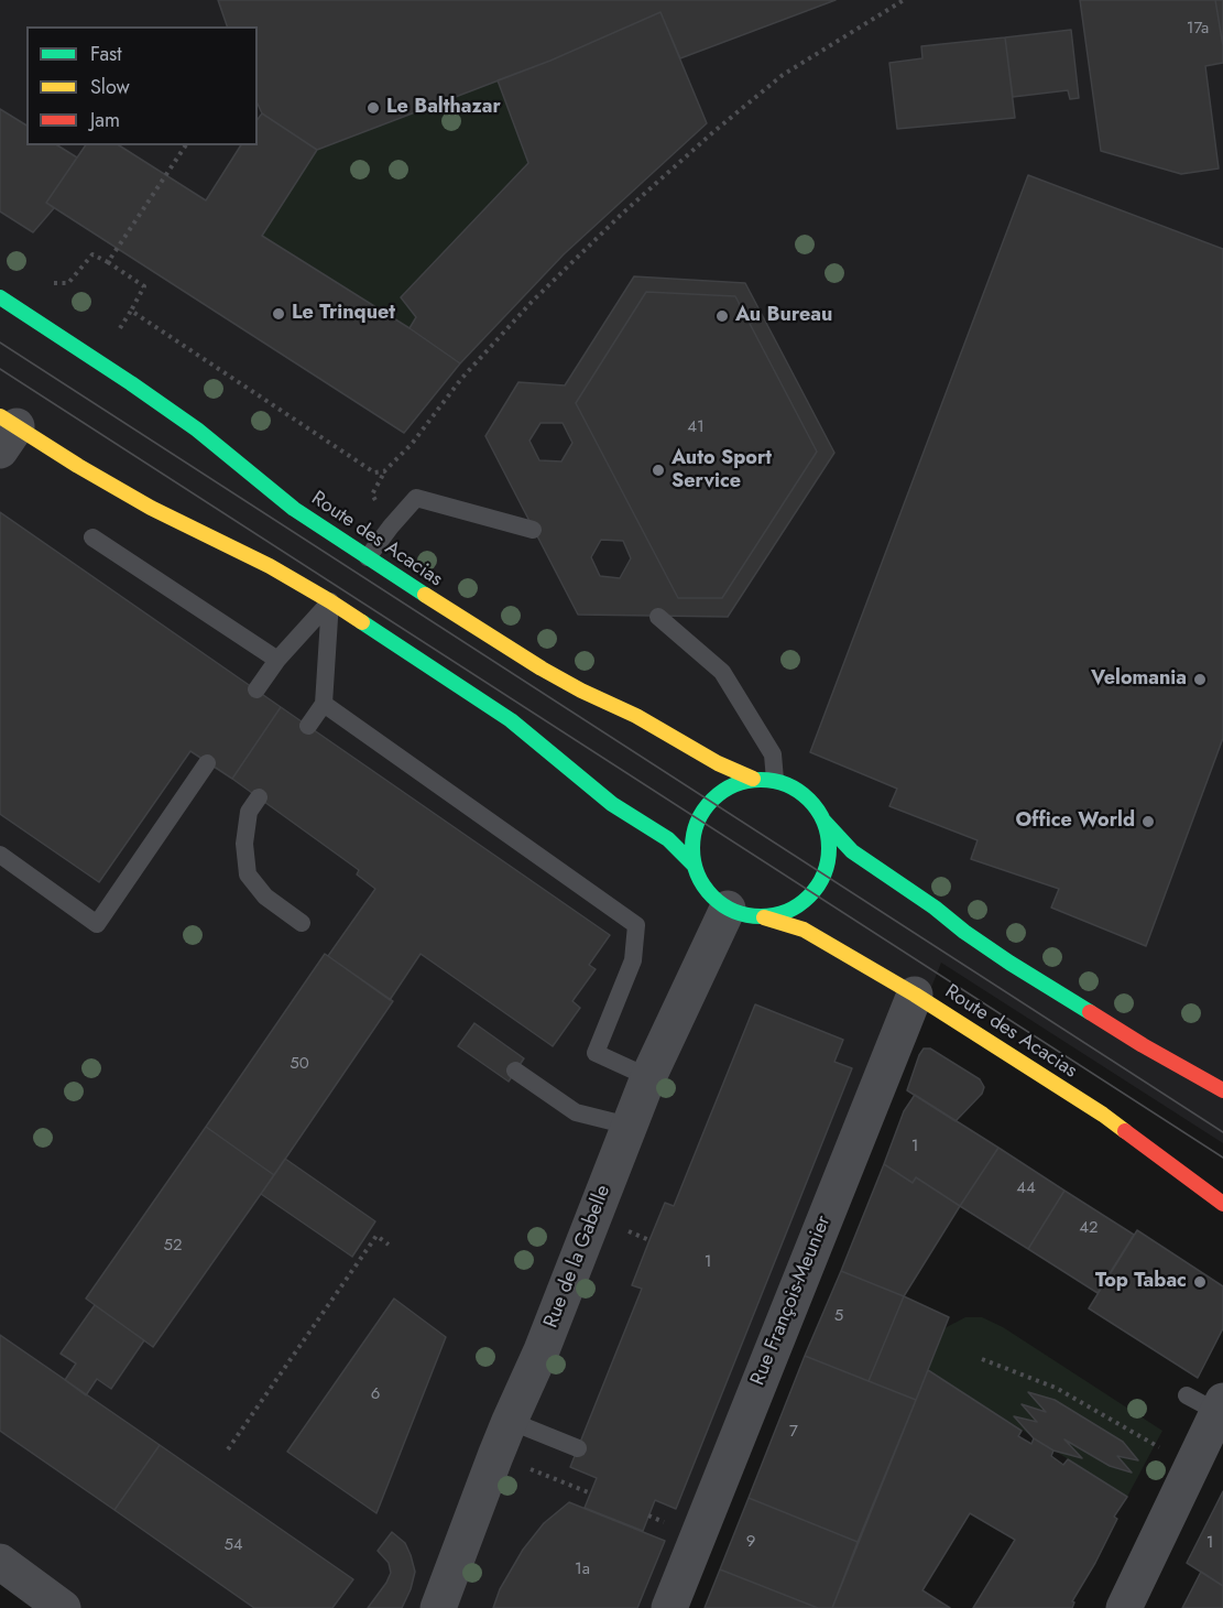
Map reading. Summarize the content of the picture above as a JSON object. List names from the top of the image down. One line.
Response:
{"streets":{"main road":["Route des Acacias"],"street":["Rue de la Gabelle","Rue François-Meunier"]},"crossings":[["Route des Acacias","Rue de la Gabelle"],["Route des Acacias","Rue François-Meunier"]],"places":["Le Balthazar","Le Trinquet","Au Bureau","Auto Sport Service","Velomania","Office World","Top Tabac"],"house_numbers":["17a","41","50","1","44","42","52","1","5","6","7","9","1","54","1a"],"legend":["Fast","Slow","Jam"]}
